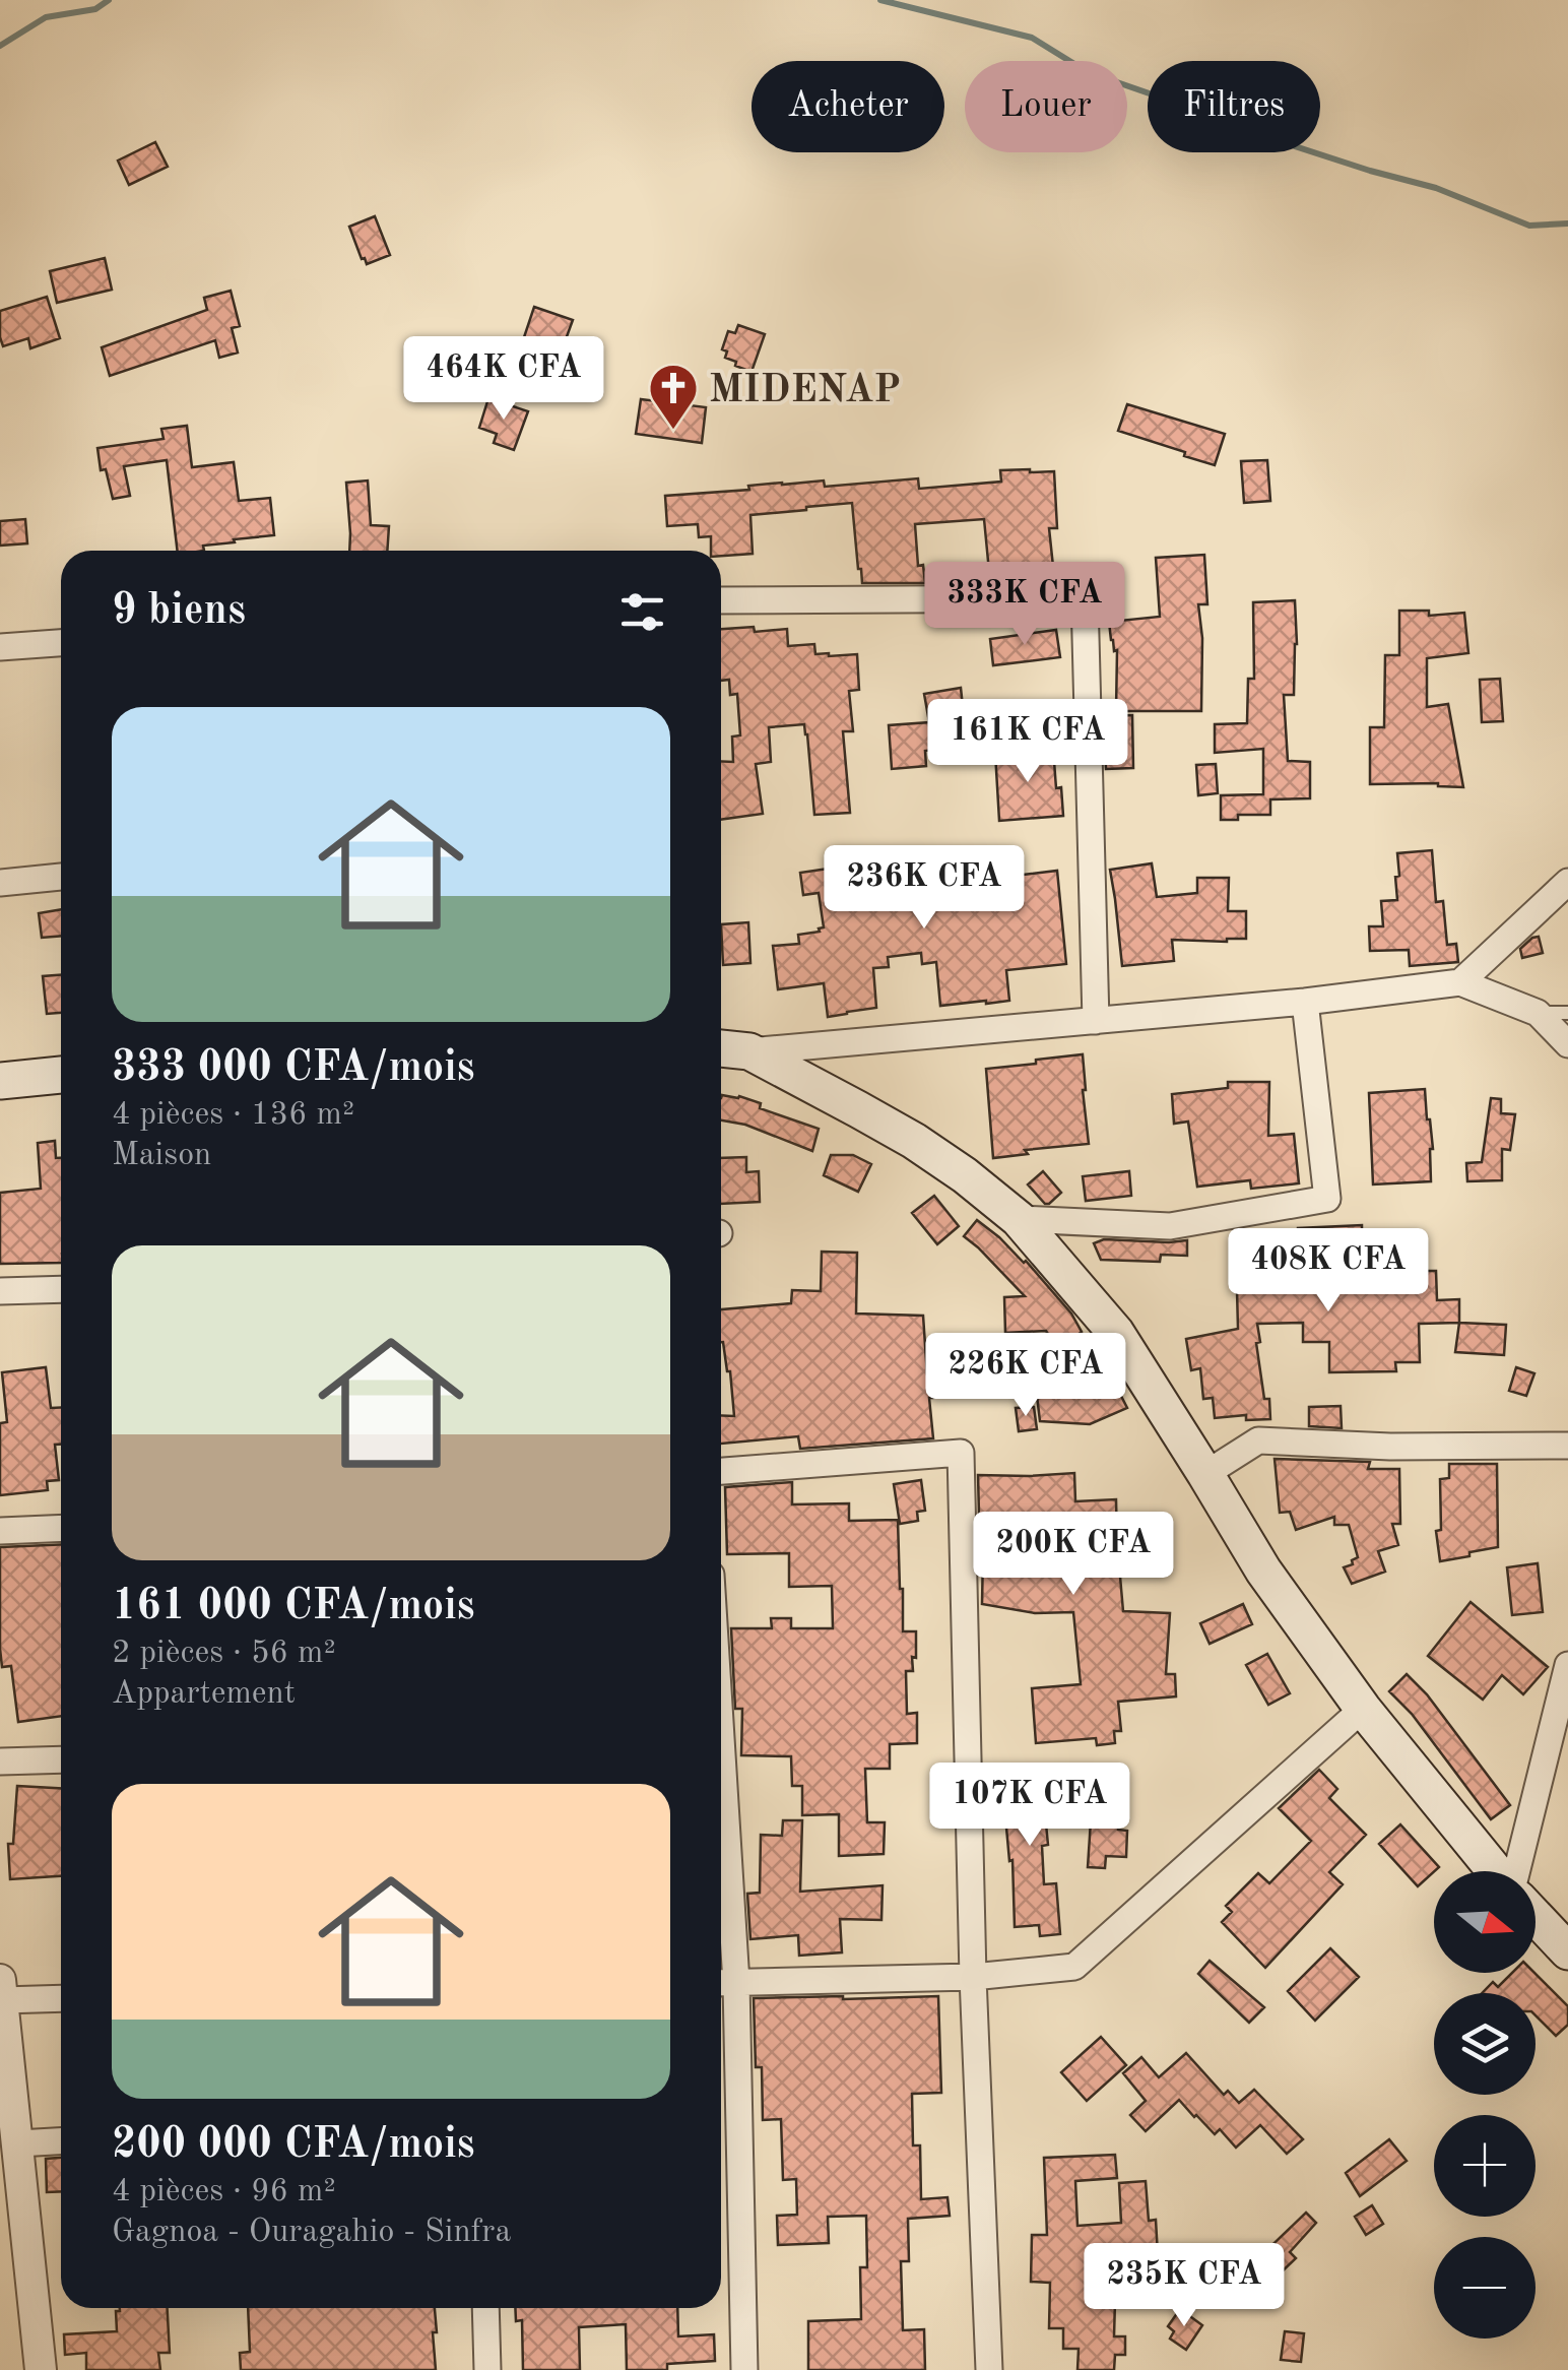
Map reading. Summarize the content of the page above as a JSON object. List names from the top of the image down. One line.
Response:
{"places":{"church":["MIDENAP"]},"north":"right","page":{"chip":["Acheter","Louer","Filtres"],"price":["464K CFA","333K CFA","161K CFA","236K CFA","408K CFA","226K CFA","200K CFA","107K CFA","235K CFA"],"heading":"9 biens","list":[{"name":"333 000 CFA/mois","note":"4 pièces · 136 m² · Maison"},{"name":"161 000 CFA/mois","note":"2 pièces · 56 m² · Appartement"},{"name":"200 000 CFA/mois","note":"4 pièces · 96 m² · Gagnoa - Ouragahio - Sinfra"}],"map_buttons":["+","−"]}}
